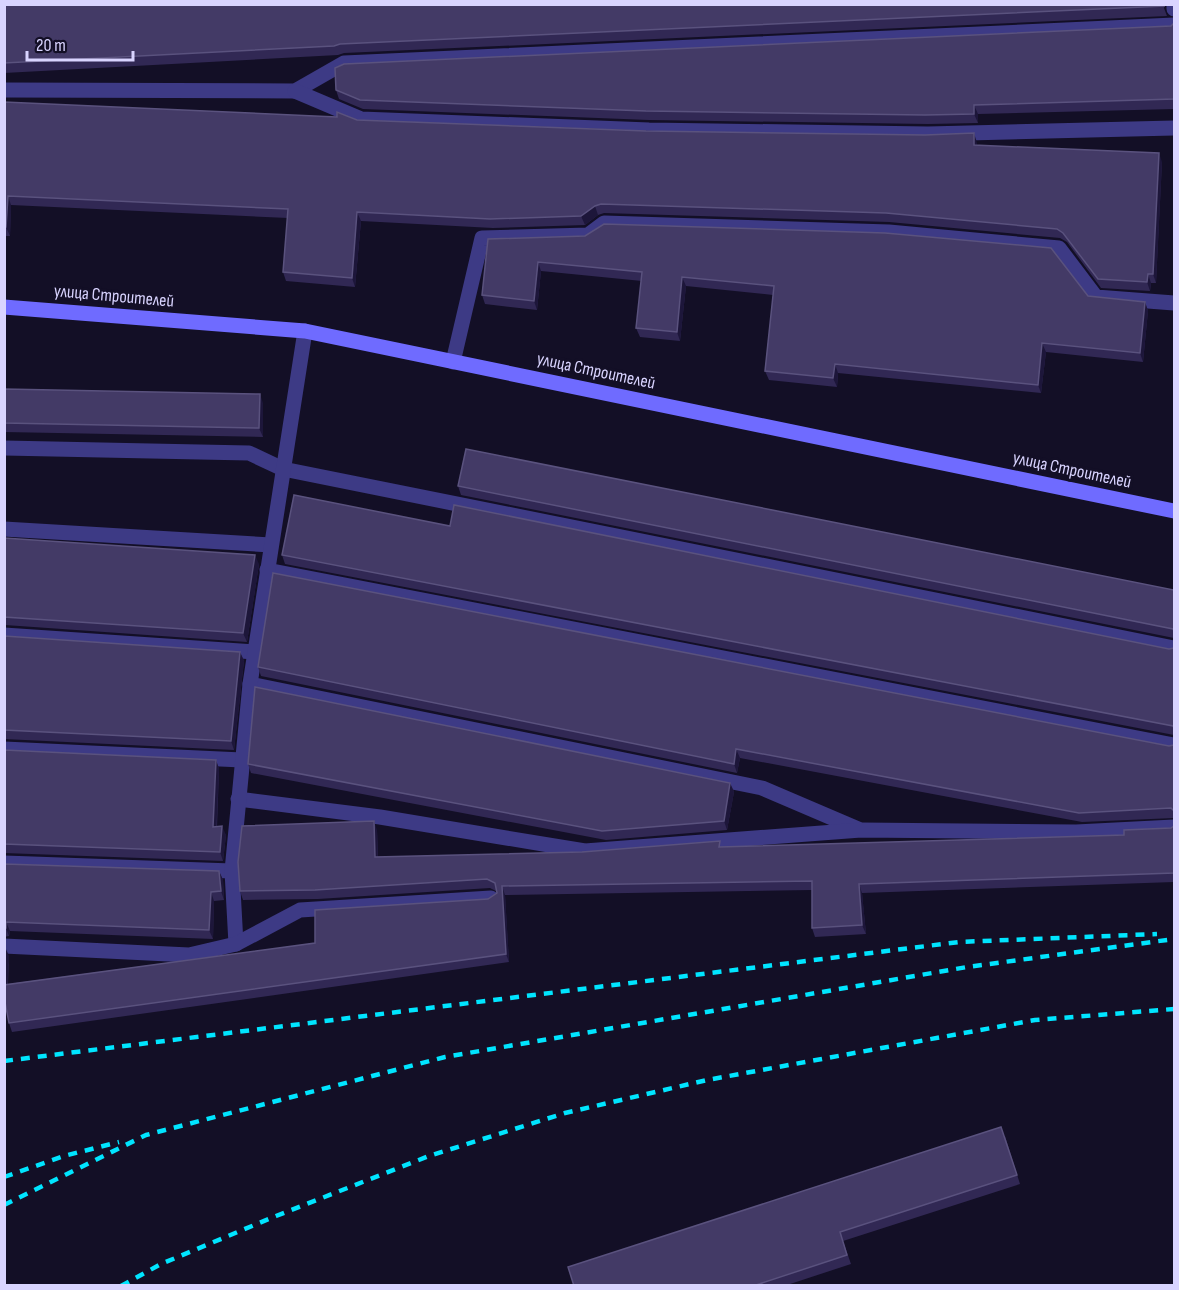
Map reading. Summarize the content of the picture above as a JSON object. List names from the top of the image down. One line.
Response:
{"streets":{"main road":["улица Строителей"]},"scale_bar":"20 m"}
